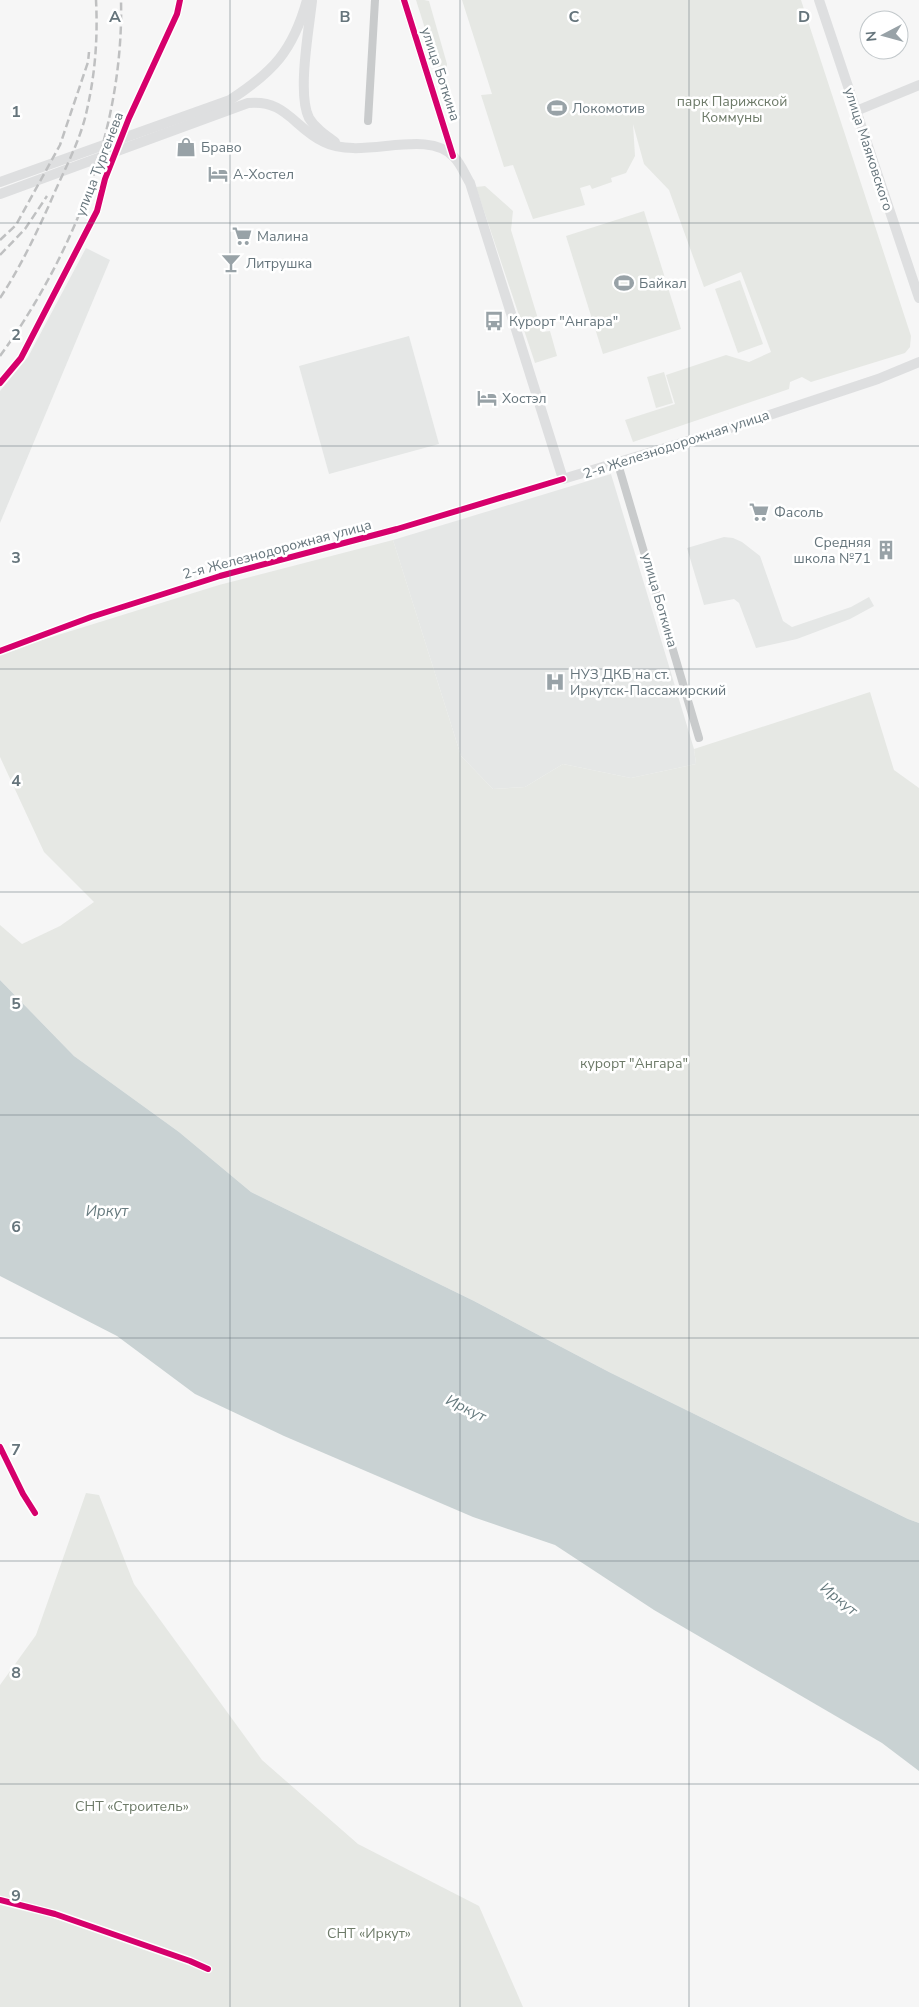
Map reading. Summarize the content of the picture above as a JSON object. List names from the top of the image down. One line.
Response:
{"streets":{"main road":["улица Маяковского","2-я Железнодорожная улица"],"street":["улица Боткина","улица Тургенева"]},"crossings":[["улица Боткина","2-я Железнодорожная улица"]],"water":["Иркут"],"parks":["парк Парижской Коммуны","курорт \"Ангара\"","СНТ «Строитель»","СНТ «Иркут»"],"places":{"sports":["Локомотив","Байкал"],"shop":["Браво"],"hotel":["А-Хостел","Хостэл"],"supermarket":["Малина","Фасоль"],"bar":["Литрушка"],"bus stop":["Курорт \"Ангара\""],"building":["Средняя школа №71"],"hospital":["НУЗ ДКБ на ст. Иркутск-Пассажирский"]},"north":"left","grid":{"columns":["A","B","C","D"],"rows":["1","2","3","4","5","6","7","8","9"]}}
